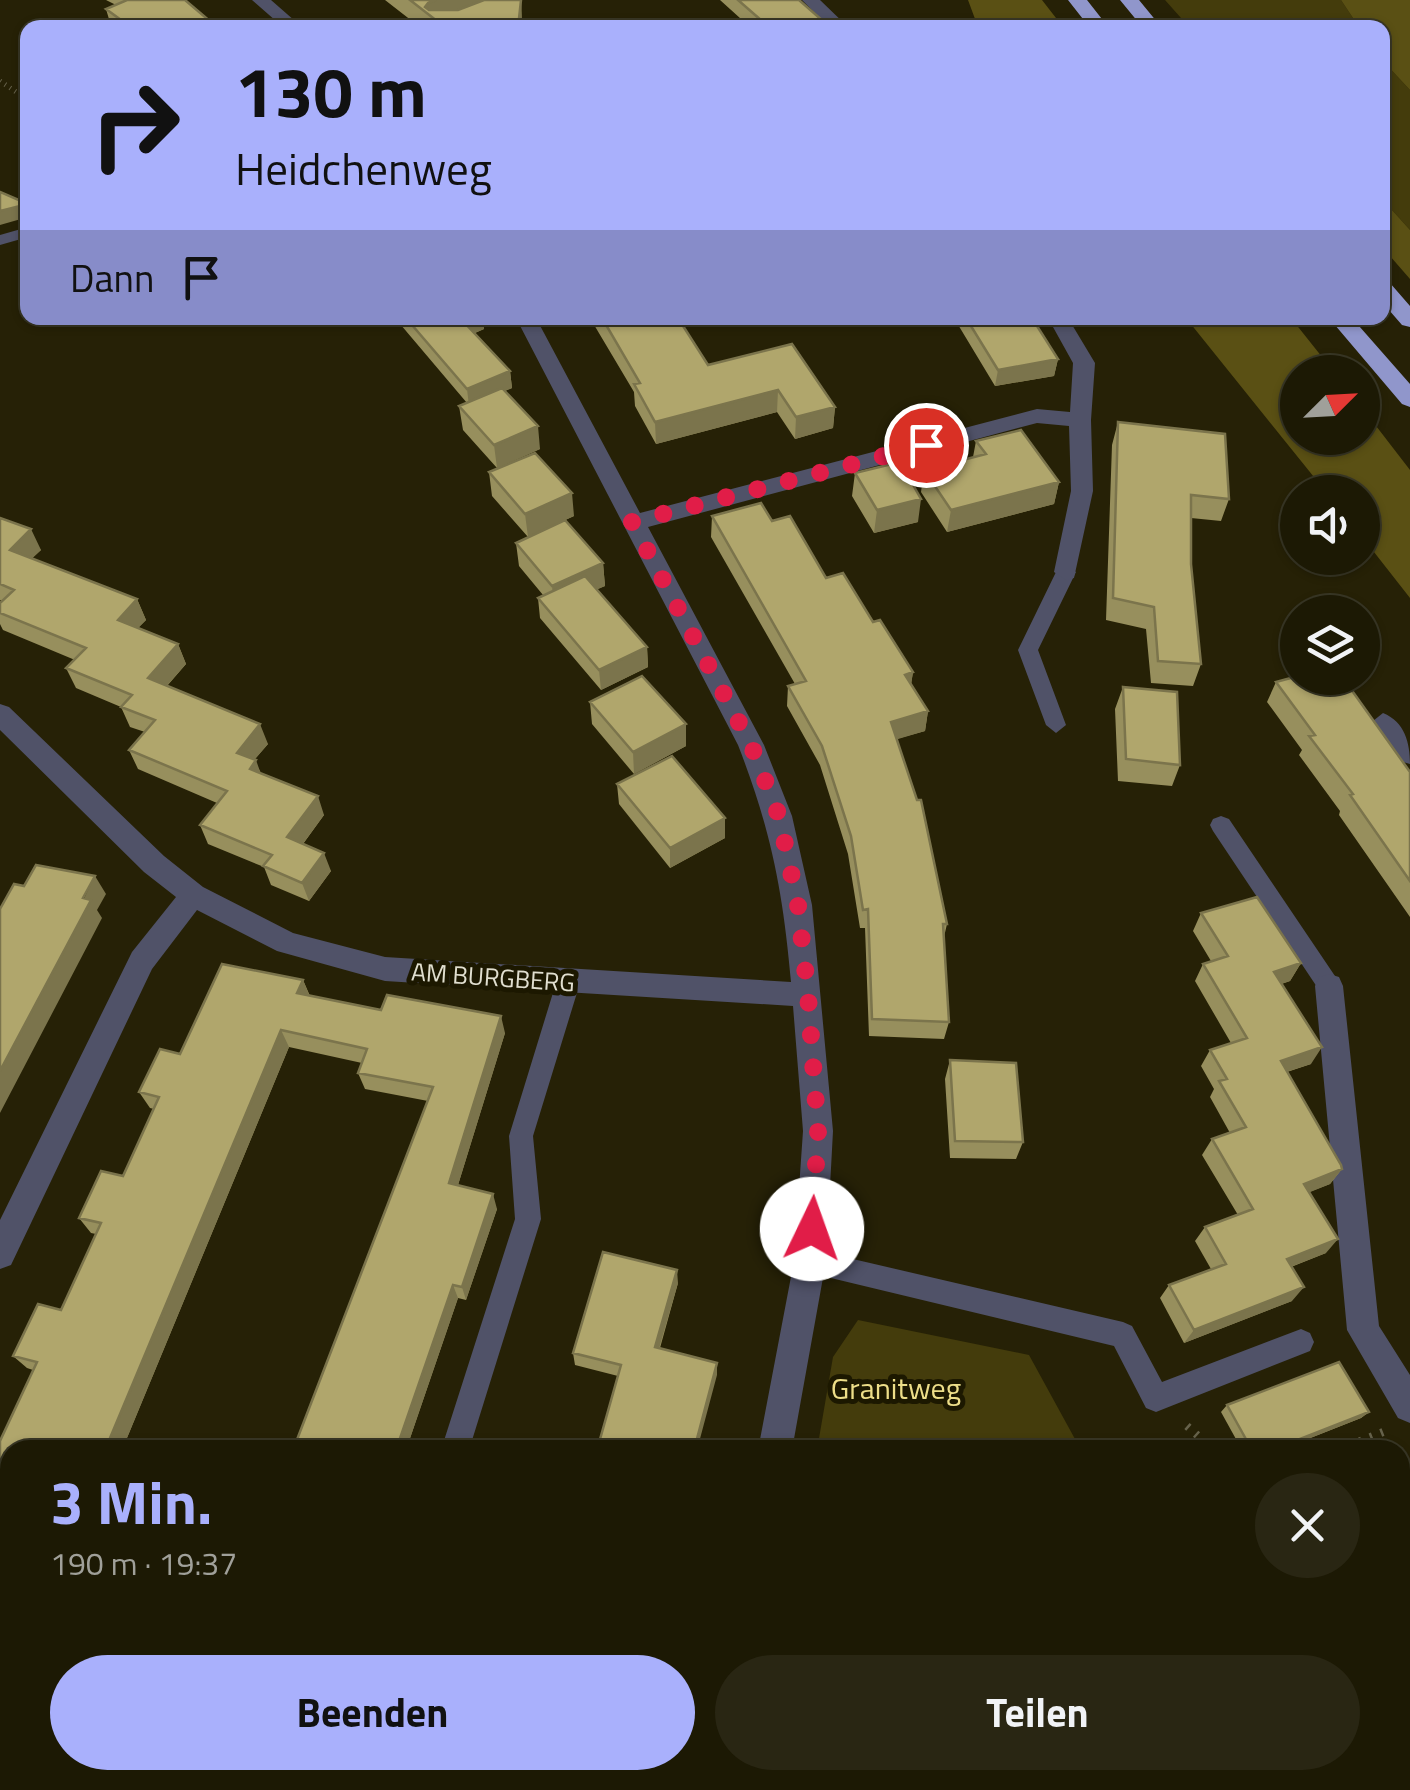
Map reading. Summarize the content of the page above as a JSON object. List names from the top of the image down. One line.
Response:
{"streets":{"street":["AM BURGBERG"]},"parks":["Granitweg"],"north":"top right","page":{"turn":["130 m","Heidchenweg"],"then":"Dann","heading":["3 Min.","190 m · 19:37"],"buttons":["Beenden","Teilen"]}}
